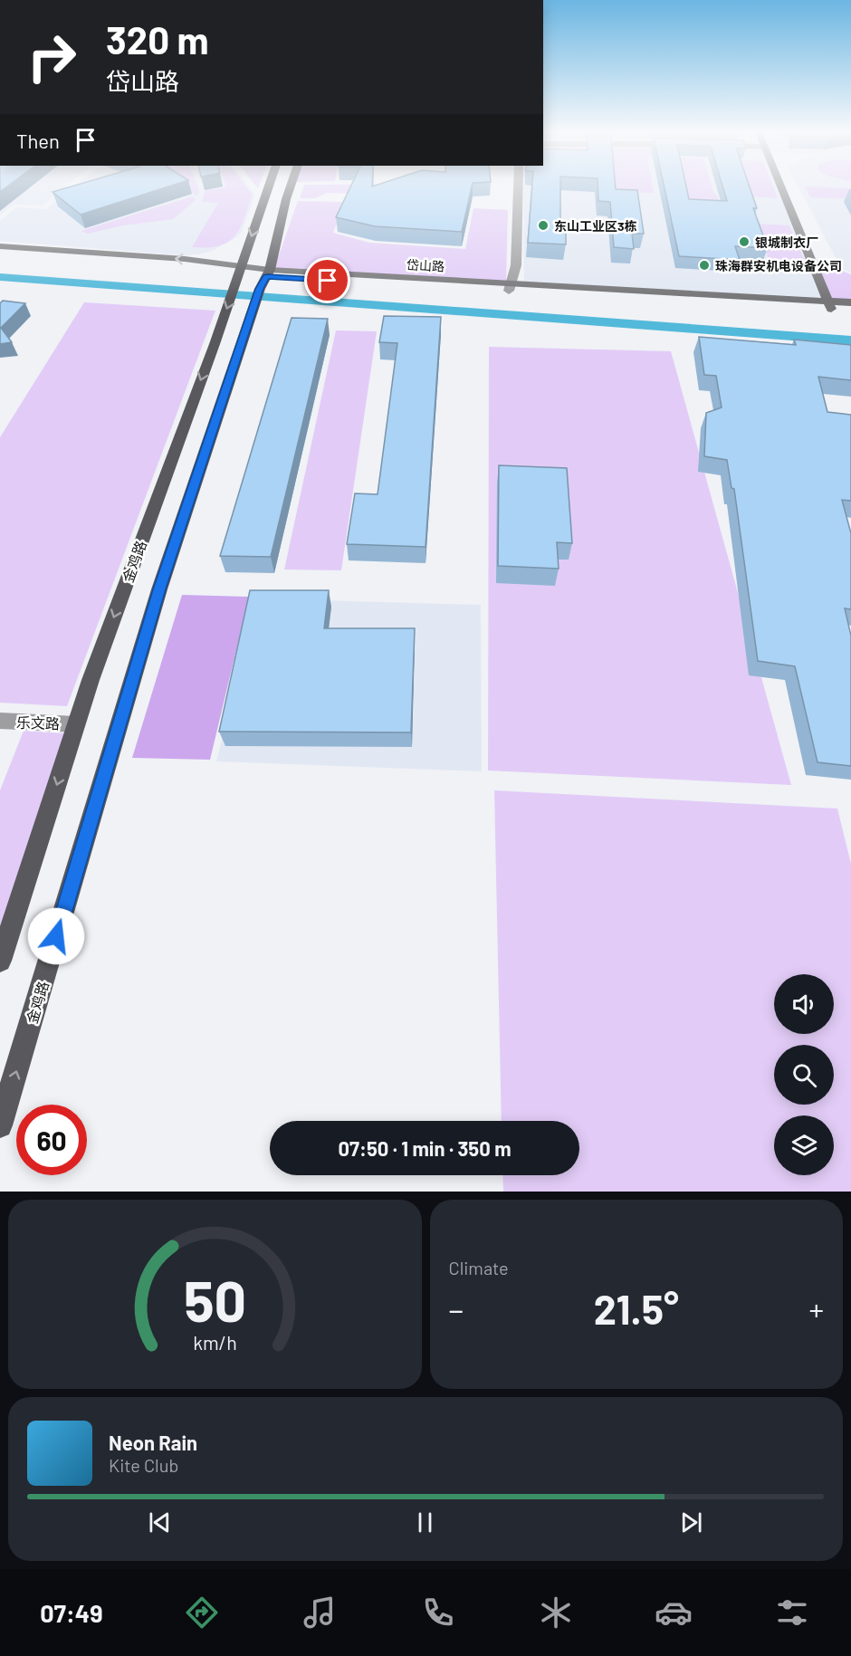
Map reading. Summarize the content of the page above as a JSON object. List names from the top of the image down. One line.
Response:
{"streets":{"main road":["金鸡路"],"street":["岱山路","乐文路"]},"crossings":[["岱山路","金鸡路"],["金鸡路","乐文路"]],"places":["东山工业区3栋","银城制衣厂","珠海群安机电设备公司"],"page":{"turn":["320 m","岱山路"],"then":"Then","limit":"60","trip":"07:50 · 1 min · 350 m","tile":"Climate","heat":["−","21.5°","+"],"song":["Neon Rain","Kite Club"],"tabs":"07:49","gauge":["50","km/h"]}}
